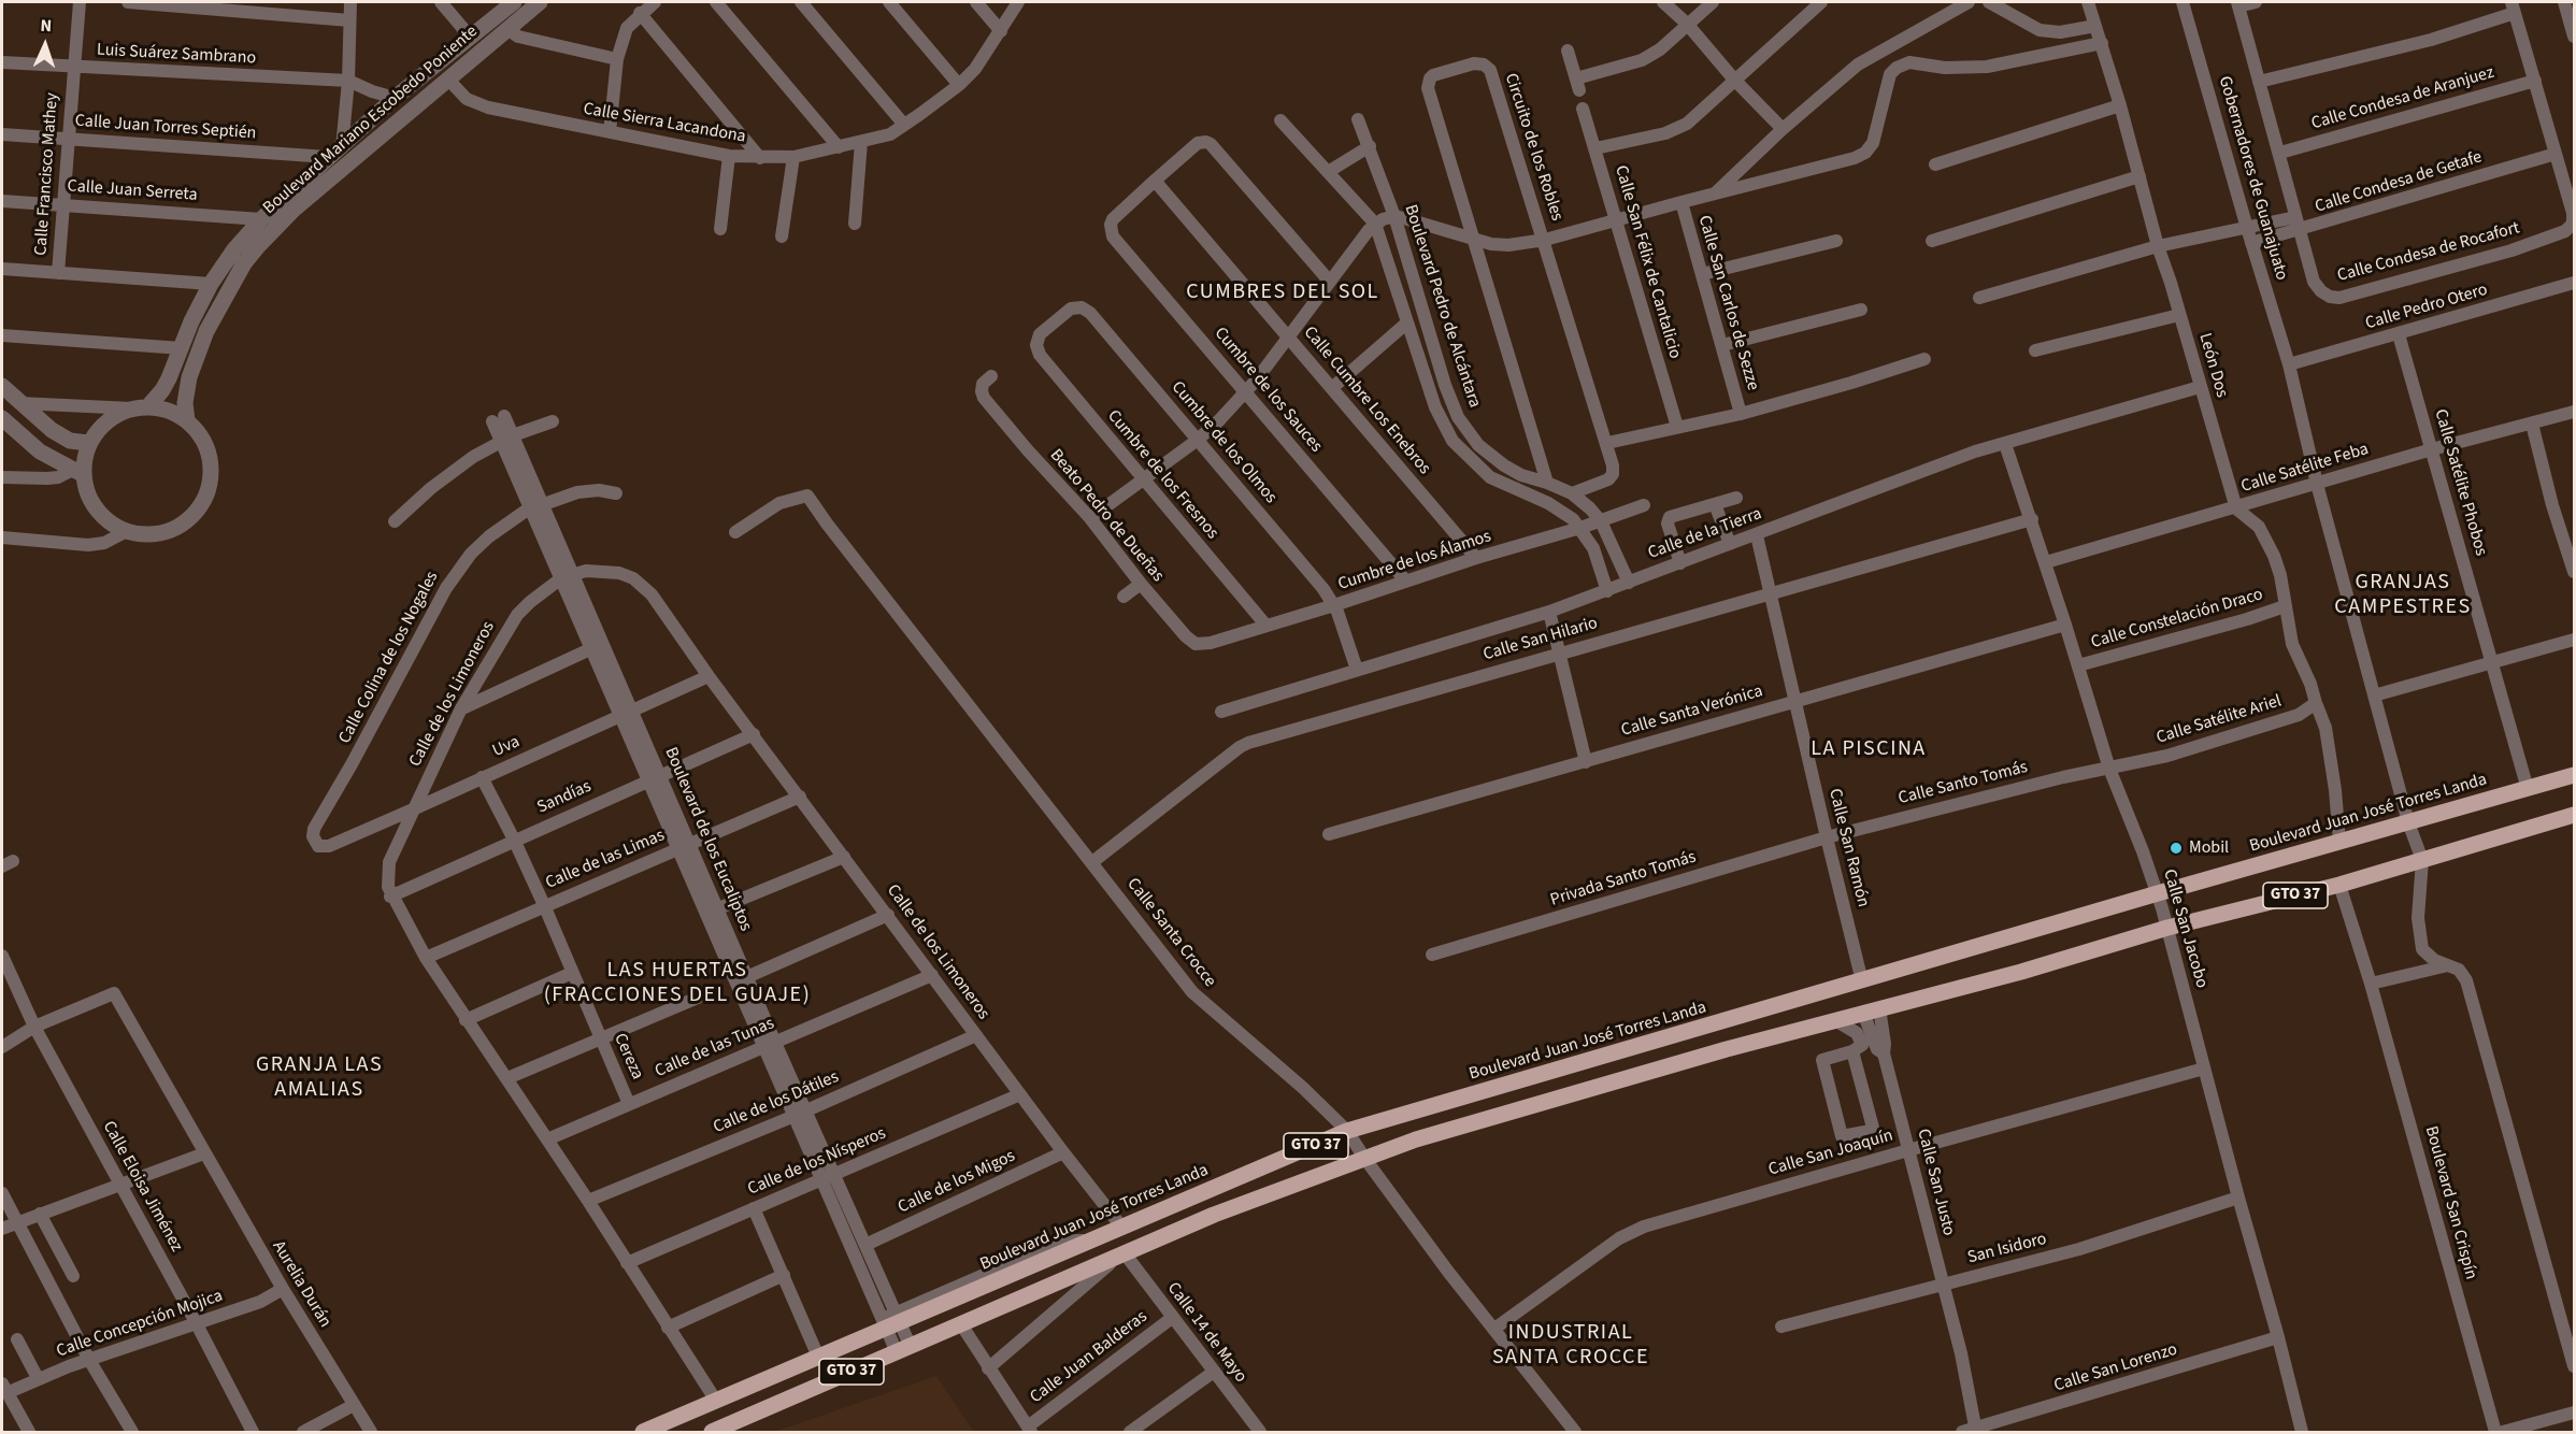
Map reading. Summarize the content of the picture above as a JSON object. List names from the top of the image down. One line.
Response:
{"streets":{"main road":["Boulevard Juan José Torres Landa","GTO 37"],"street":["Luis Suárez Sambrano","Calle Condesa de Aranjuez","Boulevard Mariano Escobedo Poniente","Calle Sierra Lacandona","Calle Juan Torres Septién","Circuito de los Robles","Calle Francisco Mathey","Gobernadores de Guanajuato","Calle Condesa de Getafe","Calle Juan Serreta","Calle Condesa de Rocafort","Calle San Félix de Cantalicio","Calle San Carlos de Sezze","Boulevard Pedro de Alcántara","Calle Pedro Otero","León Dos","Cumbre de los Sauces","Calle Cumbre Los Enebros","Cumbre de los Olmos","Calle Satélite Feba","Cumbre de los Fresnos","Calle Satélite Phobos","Beato Pedro de Dueñas","Calle de la Tierra","Cumbre de los Álamos","Calle Constelación Draco","Calle San Hilario","Calle Colina de los Nogales","Calle de los Limoneros","Calle Santa Verónica","Calle Satélite Ariel","Uva","Calle Santo Tomás","Sandías","Boulevard de los Eucaliptos","Calle San Ramón","Calle de las Limas","Privada Santo Tomás","Calle San Jacobo","Calle Santa Crocce","Calle de las Tunas","Cereza","Calle de los Dátiles","Calle San Joaquín","Calle de los Nísperos","Calle de los Migos","Calle San Justo","Calle Eloisa Jiménez","Boulevard San Crispín","San Isidoro","Aurelia Durán","Calle Concepción Mojica","Calle 14 de Mayo","Calle Juan Balderas","Calle San Lorenzo"]},"crossings":[["Luis Suárez Sambrano","Calle Francisco Mathey"],["Calle Condesa de Aranjuez","Calle Condesa de Rocafort"],["Boulevard Mariano Escobedo Poniente","Calle Sierra Lacandona"],["Boulevard Mariano Escobedo Poniente","Calle Juan Torres Septién"],["Boulevard Mariano Escobedo Poniente","Calle Juan Serreta"],["Calle Juan Torres Septién","Calle Francisco Mathey"],["Circuito de los Robles","Boulevard Pedro de Alcántara"],["Calle Francisco Mathey","Calle Juan Serreta"],["Gobernadores de Guanajuato","Calle Condesa de Getafe"],["Gobernadores de Guanajuato","Calle Pedro Otero"],["Gobernadores de Guanajuato","Calle Satélite Feba"],["Gobernadores de Guanajuato","Boulevard Juan José Torres Landa"],["Calle Condesa de Getafe","Calle Condesa de Rocafort"],["Calle Condesa de Getafe","León Dos"],["Boulevard Pedro de Alcántara","Calle de la Tierra"],["Boulevard Pedro de Alcántara","Cumbre de los Álamos"],["Calle Pedro Otero","Calle Satélite Phobos"],["León Dos","Calle Satélite Feba"],["León Dos","Calle de la Tierra"],["Cumbre de los Sauces","Calle Cumbre Los Enebros"],["Cumbre de los Sauces","Cumbre de los Álamos"],["Calle Cumbre Los Enebros","Cumbre de los Álamos"],["Cumbre de los Olmos","Cumbre de los Fresnos"],["Cumbre de los Olmos","Calle de la Tierra"],["Cumbre de los Olmos","Cumbre de los Álamos"],["Calle Satélite Feba","Calle Satélite Phobos"],["Calle Satélite Feba","Calle San Jacobo"],["Cumbre de los Fresnos","Cumbre de los Álamos"],["Calle Satélite Phobos","Boulevard Juan José Torres Landa"],["Beato Pedro de Dueñas","Cumbre de los Álamos"],["Calle de la Tierra","Calle San Ramón"],["Calle de la Tierra","Calle San Jacobo"],["Calle Constelación Draco","Calle San Jacobo"],["Calle San Hilario","Calle San Ramón"],["Calle San Hilario","Calle San Jacobo"],["Calle San Hilario","Calle Santa Crocce"],["Calle Colina de los Nogales","Uva"],["Calle Colina de los Nogales","Boulevard de los Eucaliptos"],["Calle de los Limoneros","Uva"],["Calle de los Limoneros","Sandías"],["Calle de los Limoneros","Boulevard Juan José Torres Landa"],["Calle de los Limoneros","Boulevard de los Eucaliptos"],["Calle de los Limoneros","Calle de las Limas"],["Calle de los Limoneros","Calle de las Tunas"],["Calle de los Limoneros","Calle de los Dátiles"],["Calle de los Limoneros","Calle de los Nísperos"],["Calle de los Limoneros","Calle de los Migos"],["Calle Santa Verónica","Calle San Ramón"],["Calle Santa Verónica","Calle San Jacobo"],["Calle Satélite Ariel","Calle Santo Tomás"],["Calle Satélite Ariel","Calle San Jacobo"],["Uva","Boulevard de los Eucaliptos"],["Uva","Cereza"],["Calle Santo Tomás","Calle San Ramón"],["Calle Santo Tomás","Privada Santo Tomás"],["Calle Santo Tomás","Calle San Jacobo"],["Sandías","Boulevard de los Eucaliptos"],["Sandías","Cereza"],["Boulevard Juan José Torres Landa","Boulevard de los Eucaliptos"],["Boulevard Juan José Torres Landa","Calle San Ramón"],["Boulevard Juan José Torres Landa","Calle San Jacobo"],["Boulevard Juan José Torres Landa","Calle Santa Crocce"],["Boulevard de los Eucaliptos","Calle de las Limas"],["Boulevard de los Eucaliptos","GTO 37"],["Boulevard de los Eucaliptos","Calle de las Tunas"],["Boulevard de los Eucaliptos","Calle de los Dátiles"],["Boulevard de los Eucaliptos","Calle de los Nísperos"],["Boulevard de los Eucaliptos","Calle de los Migos"],["Calle San Ramón","Privada Santo Tomás"],["Calle de las Limas","Cereza"],["GTO 37","Calle San Jacobo"],["GTO 37","Calle Santa Crocce"],["GTO 37","Calle San Justo"],["GTO 37","Boulevard San Crispín"],["GTO 37","Calle 14 de Mayo"],["Calle San Jacobo","Calle San Joaquín"],["Calle San Jacobo","San Isidoro"],["Calle San Jacobo","Calle San Lorenzo"],["Calle Santa Crocce","Calle San Joaquín"],["Calle de las Tunas","Cereza"],["Calle San Joaquín","Calle San Justo"],["Calle San Justo","San Isidoro"],["Calle San Justo","Calle San Lorenzo"],["Calle Eloisa Jiménez","Aurelia Durán"],["Calle Eloisa Jiménez","Calle Concepción Mojica"],["Aurelia Durán","Calle Concepción Mojica"],["Calle 14 de Mayo","Calle Juan Balderas"]],"districts":["CUMBRES DEL SOL","GRANJAS CAMPESTRES","LA PISCINA","LAS HUERTAS (FRACCIONES DEL GUAJE)","GRANJA LAS AMALIAS","INDUSTRIAL SANTA CROCCE"],"places":["Mobil"],"north":"top"}
